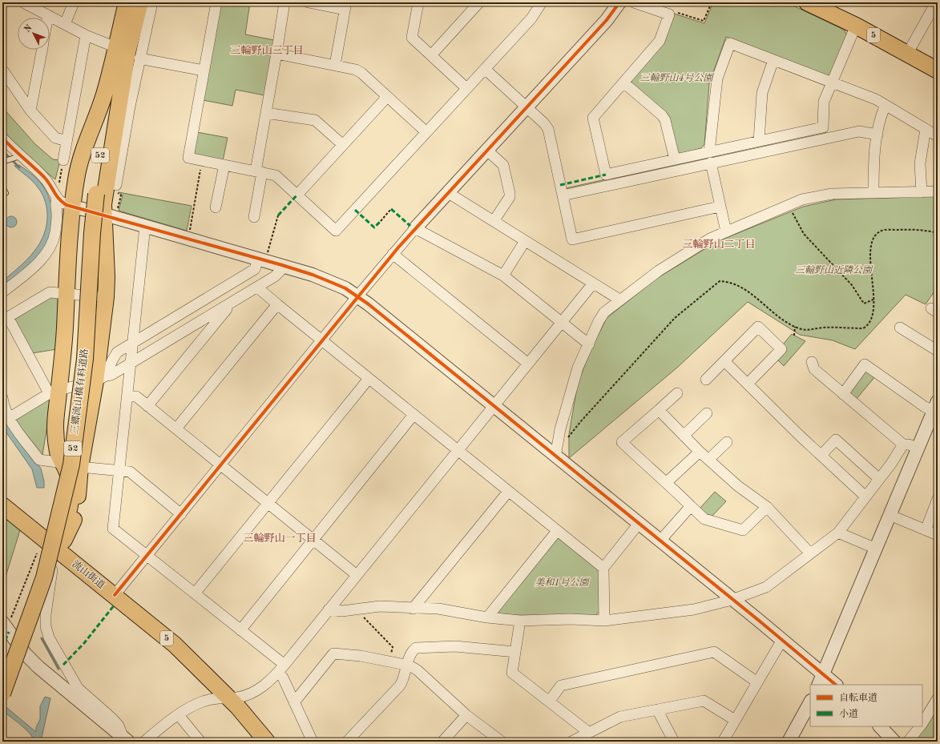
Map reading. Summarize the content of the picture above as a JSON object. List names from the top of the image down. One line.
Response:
{"streets":{"main road":["5","52","三郷流山橋有料道路","流山街道"]},"crossings":[["52","三郷流山橋有料道路"]],"districts":["三輪野山三丁目","三輪野山二丁目","三輪野山一丁目"],"parks":["三輪野山4号公園","三輪野山近隣公園","美和1号公園"],"legend":["自転車道","小道"],"north":"top left"}
